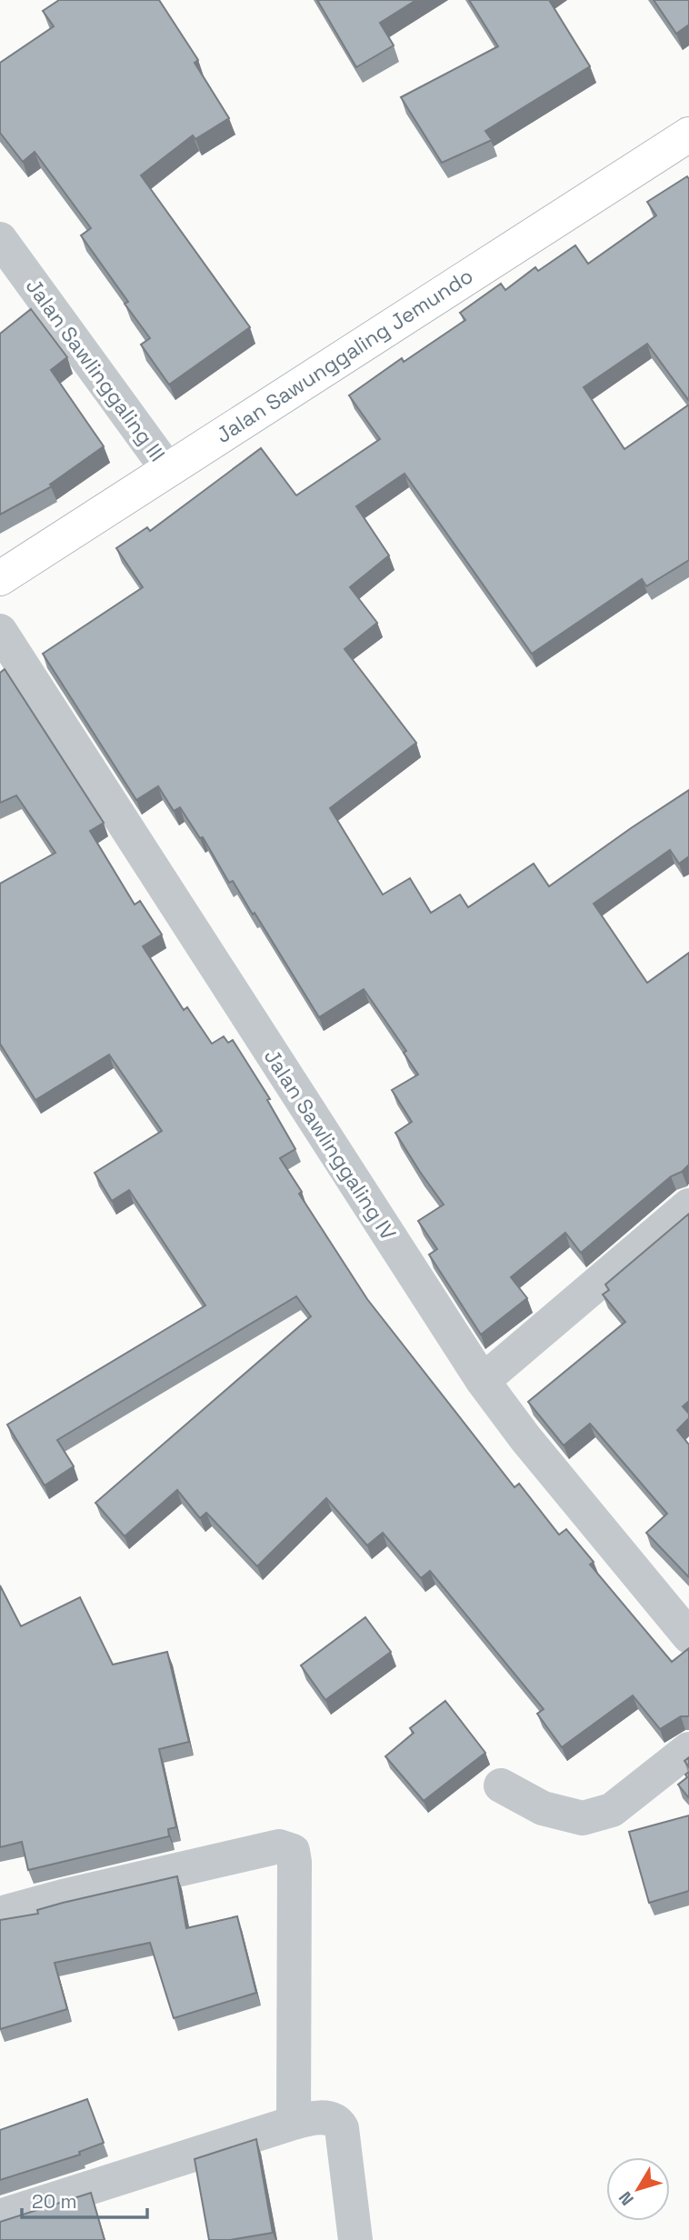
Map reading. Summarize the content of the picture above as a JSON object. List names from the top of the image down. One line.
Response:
{"streets":{"main road":["Jalan Sawunggaling Jemundo"],"street":["Jalan Sawlinggaling III","Jalan Sawlinggaling IV"]},"crossings":[["Jalan Sawunggaling Jemundo","Jalan Sawlinggaling III"]],"scale_bar":"20 m","north":"bottom left"}
